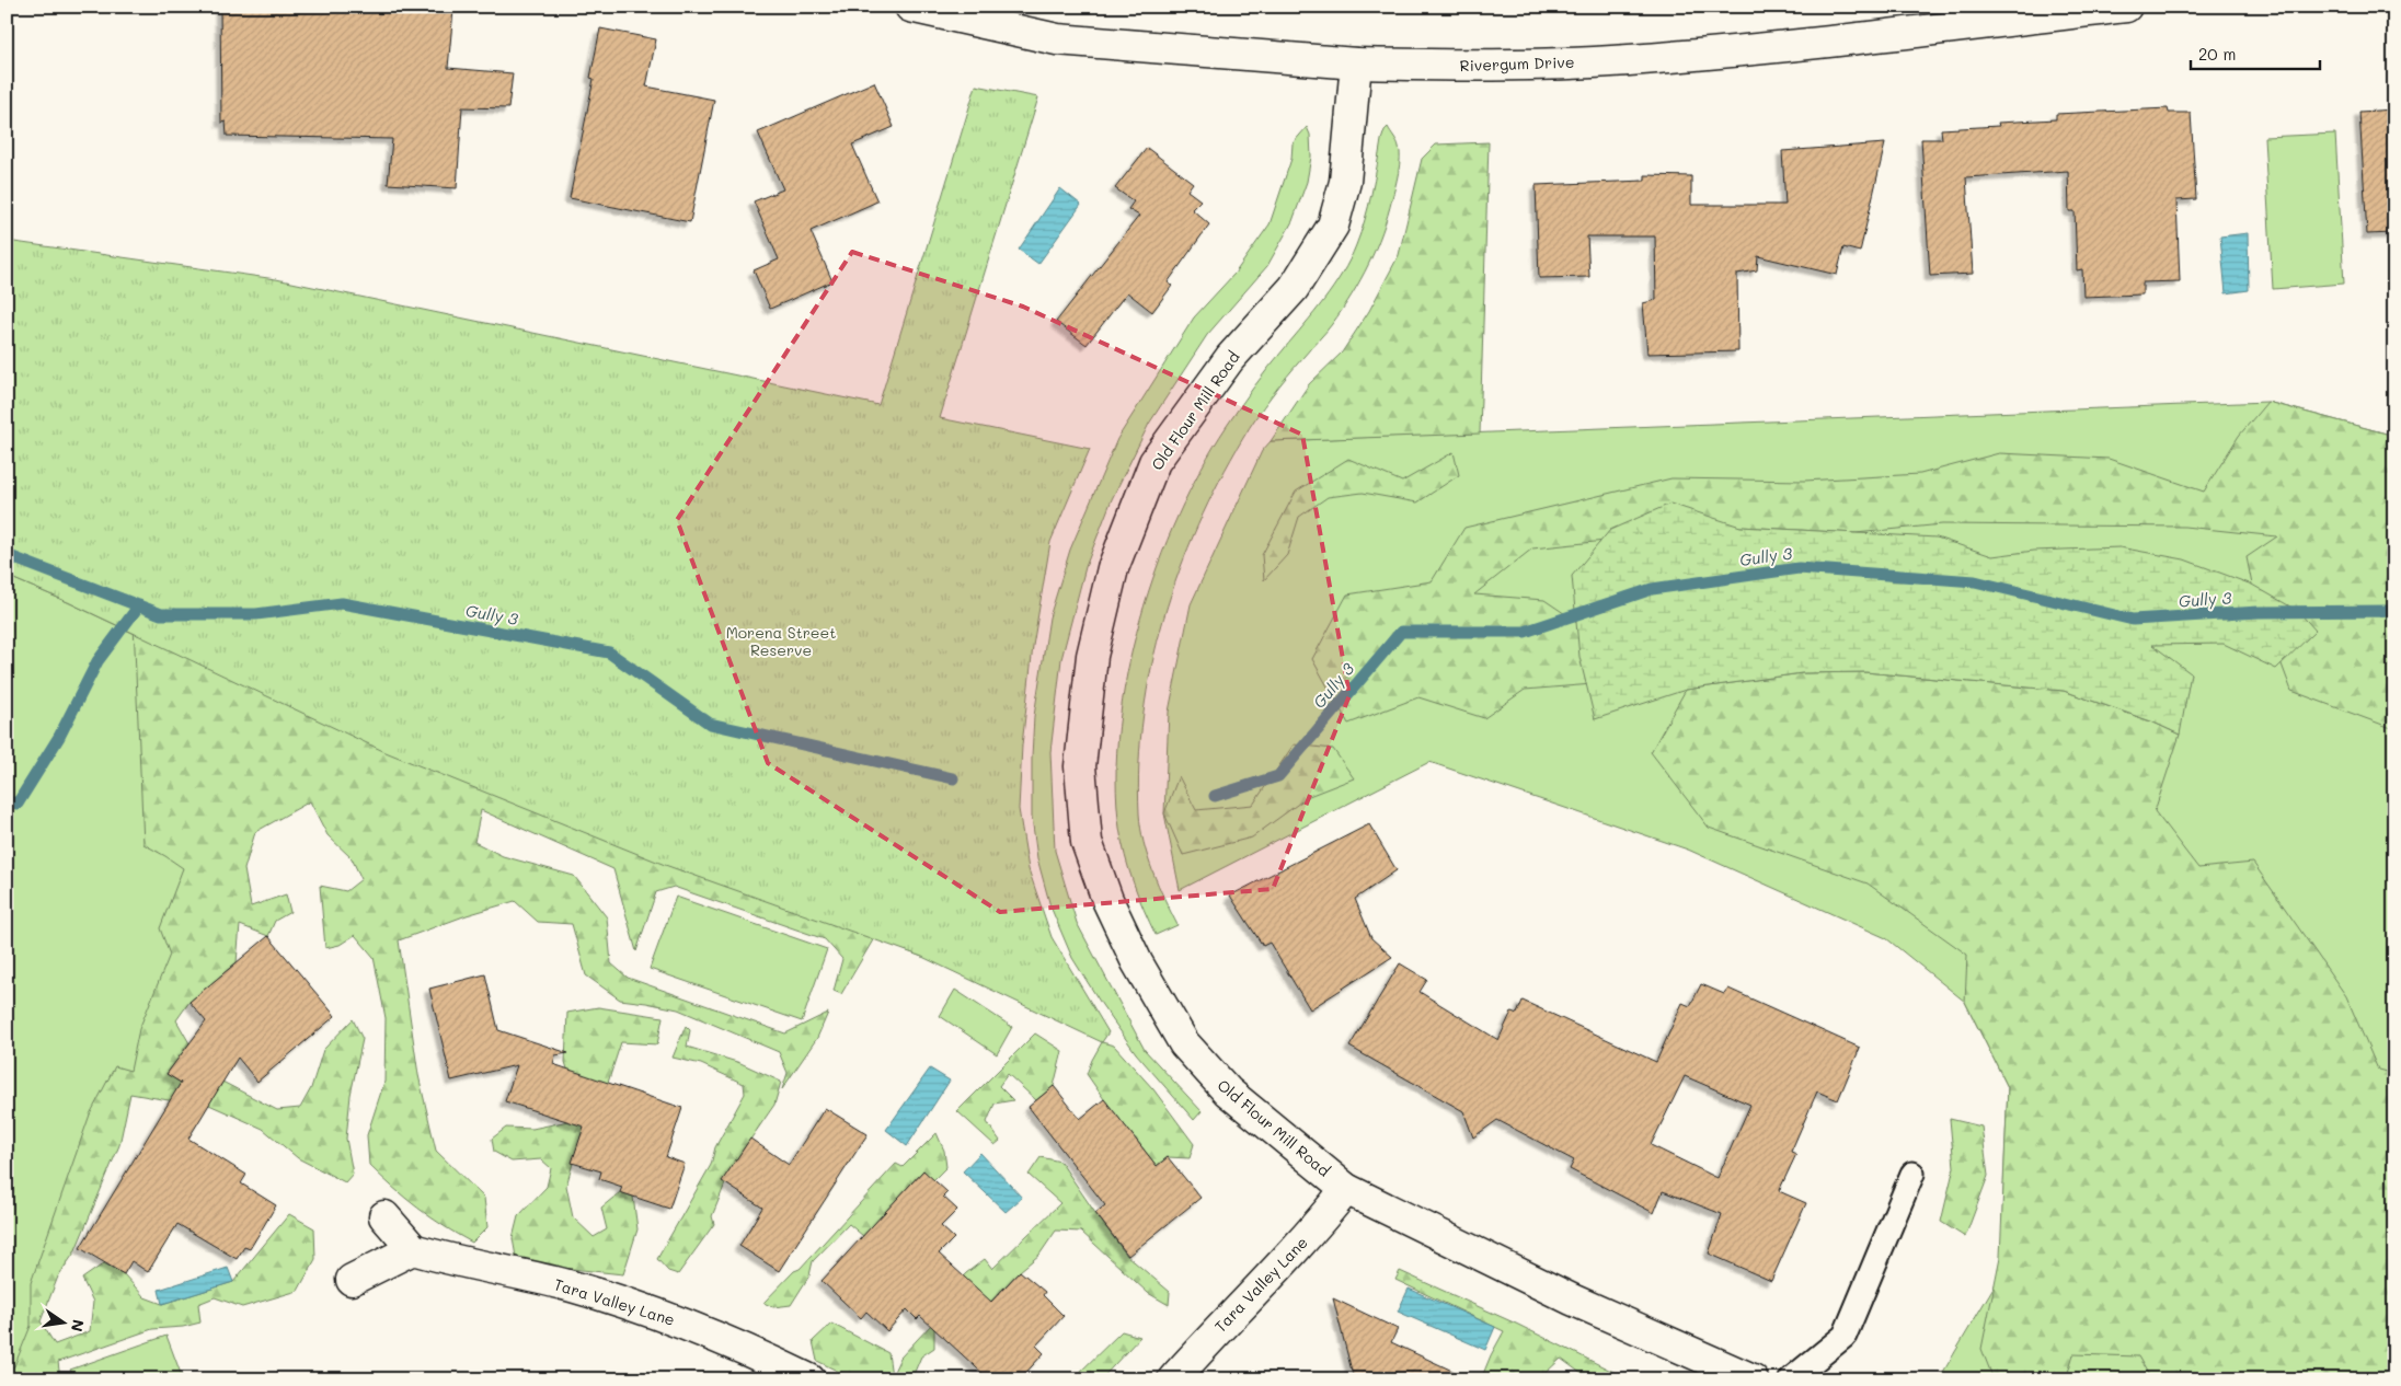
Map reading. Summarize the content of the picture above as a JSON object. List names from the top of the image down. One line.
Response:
{"streets":{"street":["Rivergum Drive","Old Flour Mill Road","Tara Valley Lane"]},"crossings":[["Rivergum Drive","Old Flour Mill Road"],["Old Flour Mill Road","Tara Valley Lane"]],"water":["Gully 3"],"parks":["Morena Street Reserve"],"scale_bar":"20 m","north":"right"}
